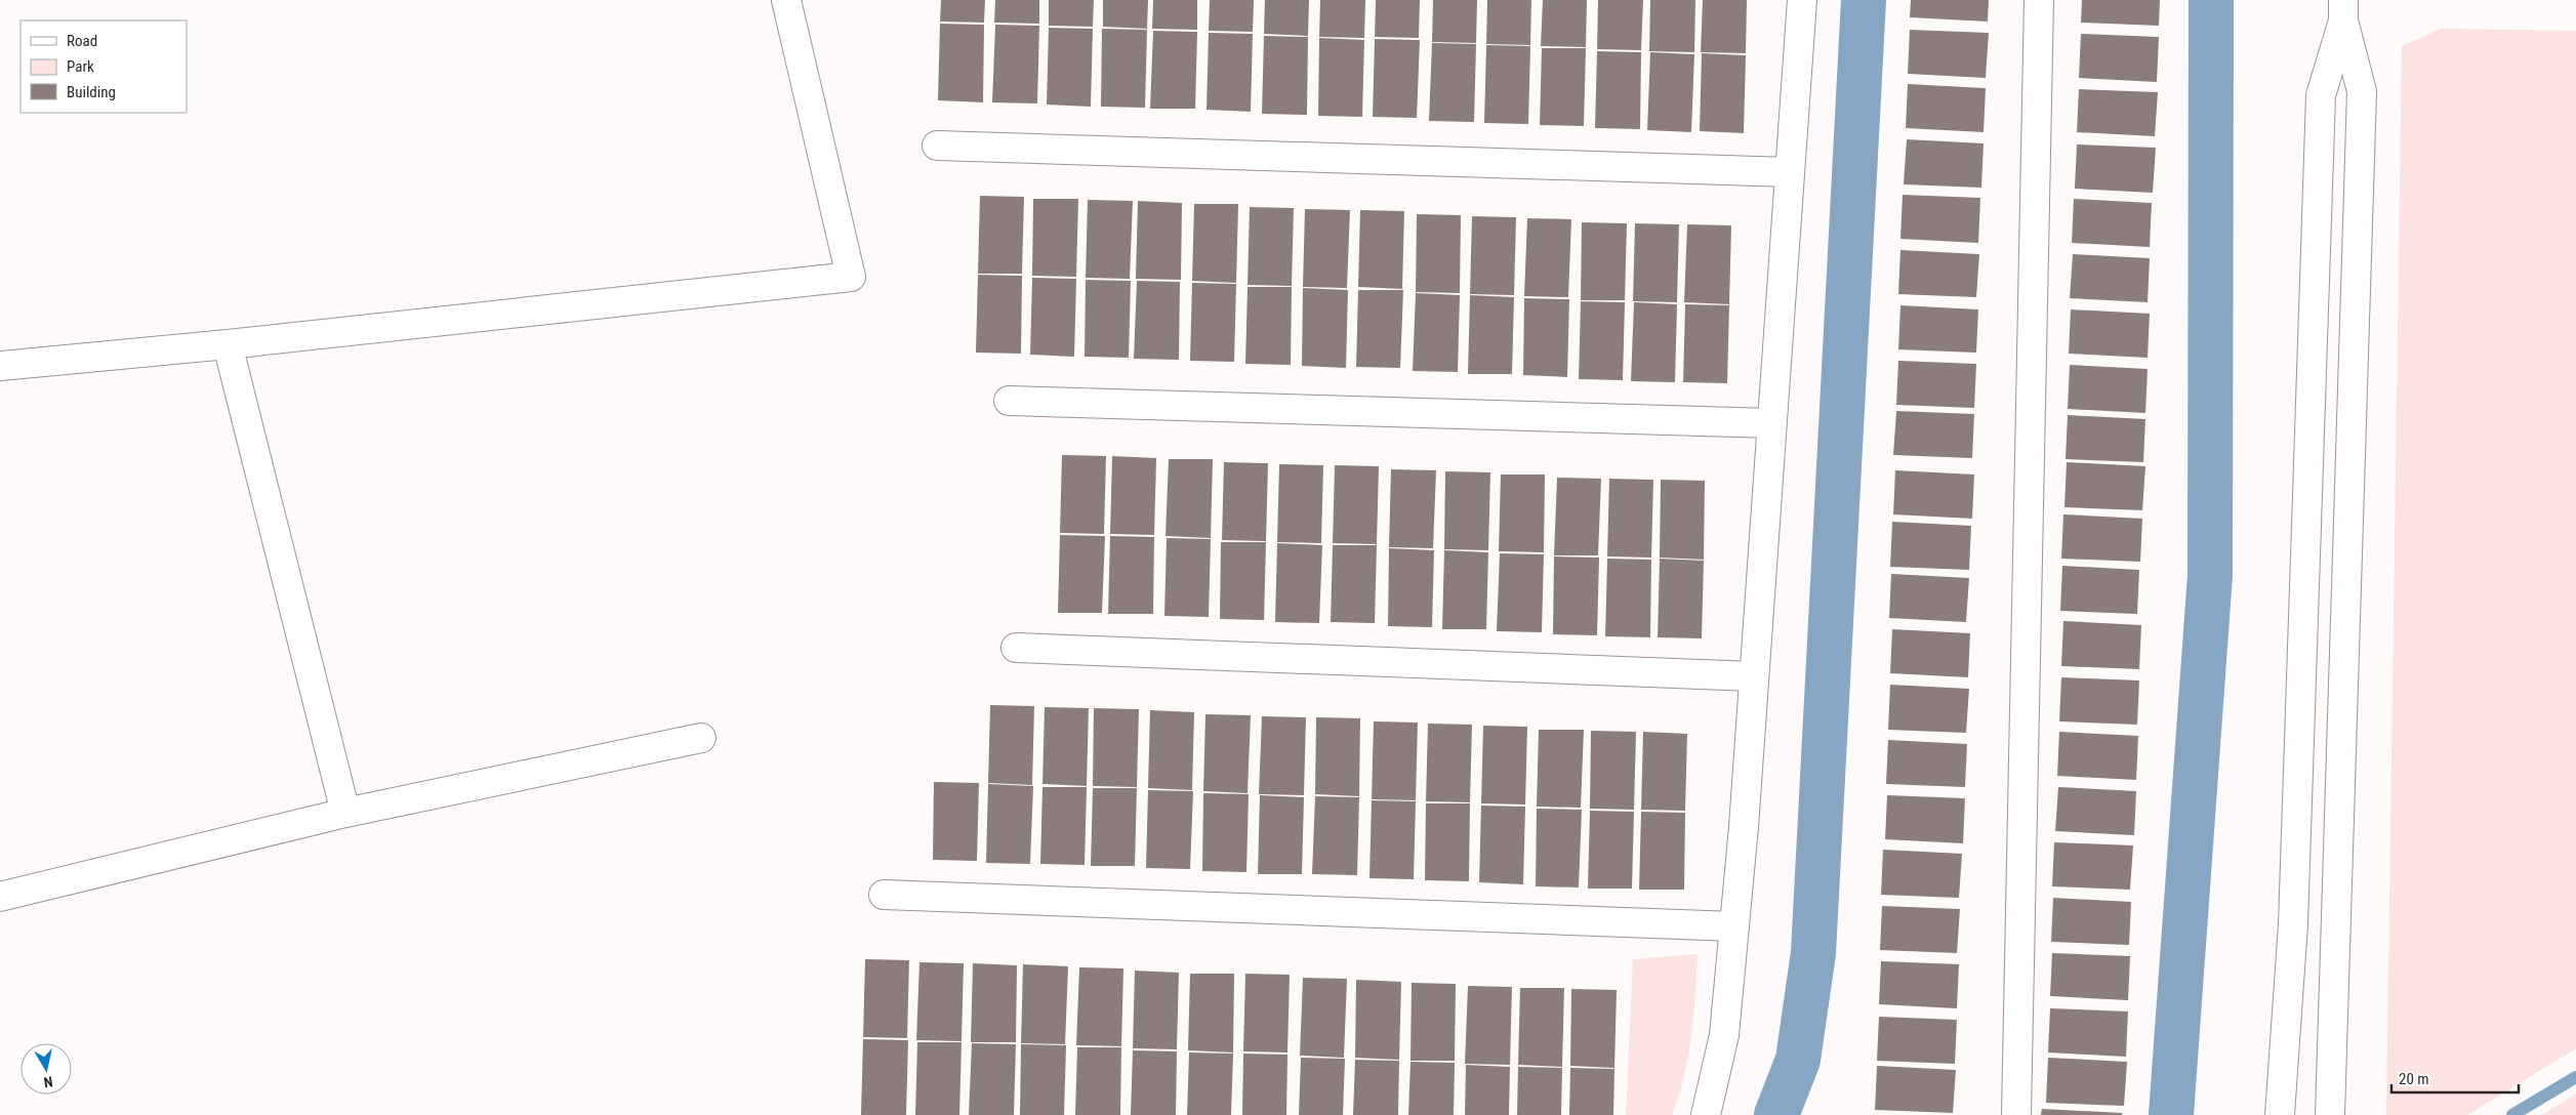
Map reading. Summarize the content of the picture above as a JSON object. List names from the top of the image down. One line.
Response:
{"legend":["Road","Park","Building"],"scale_bar":"20 m","north":"bottom"}
